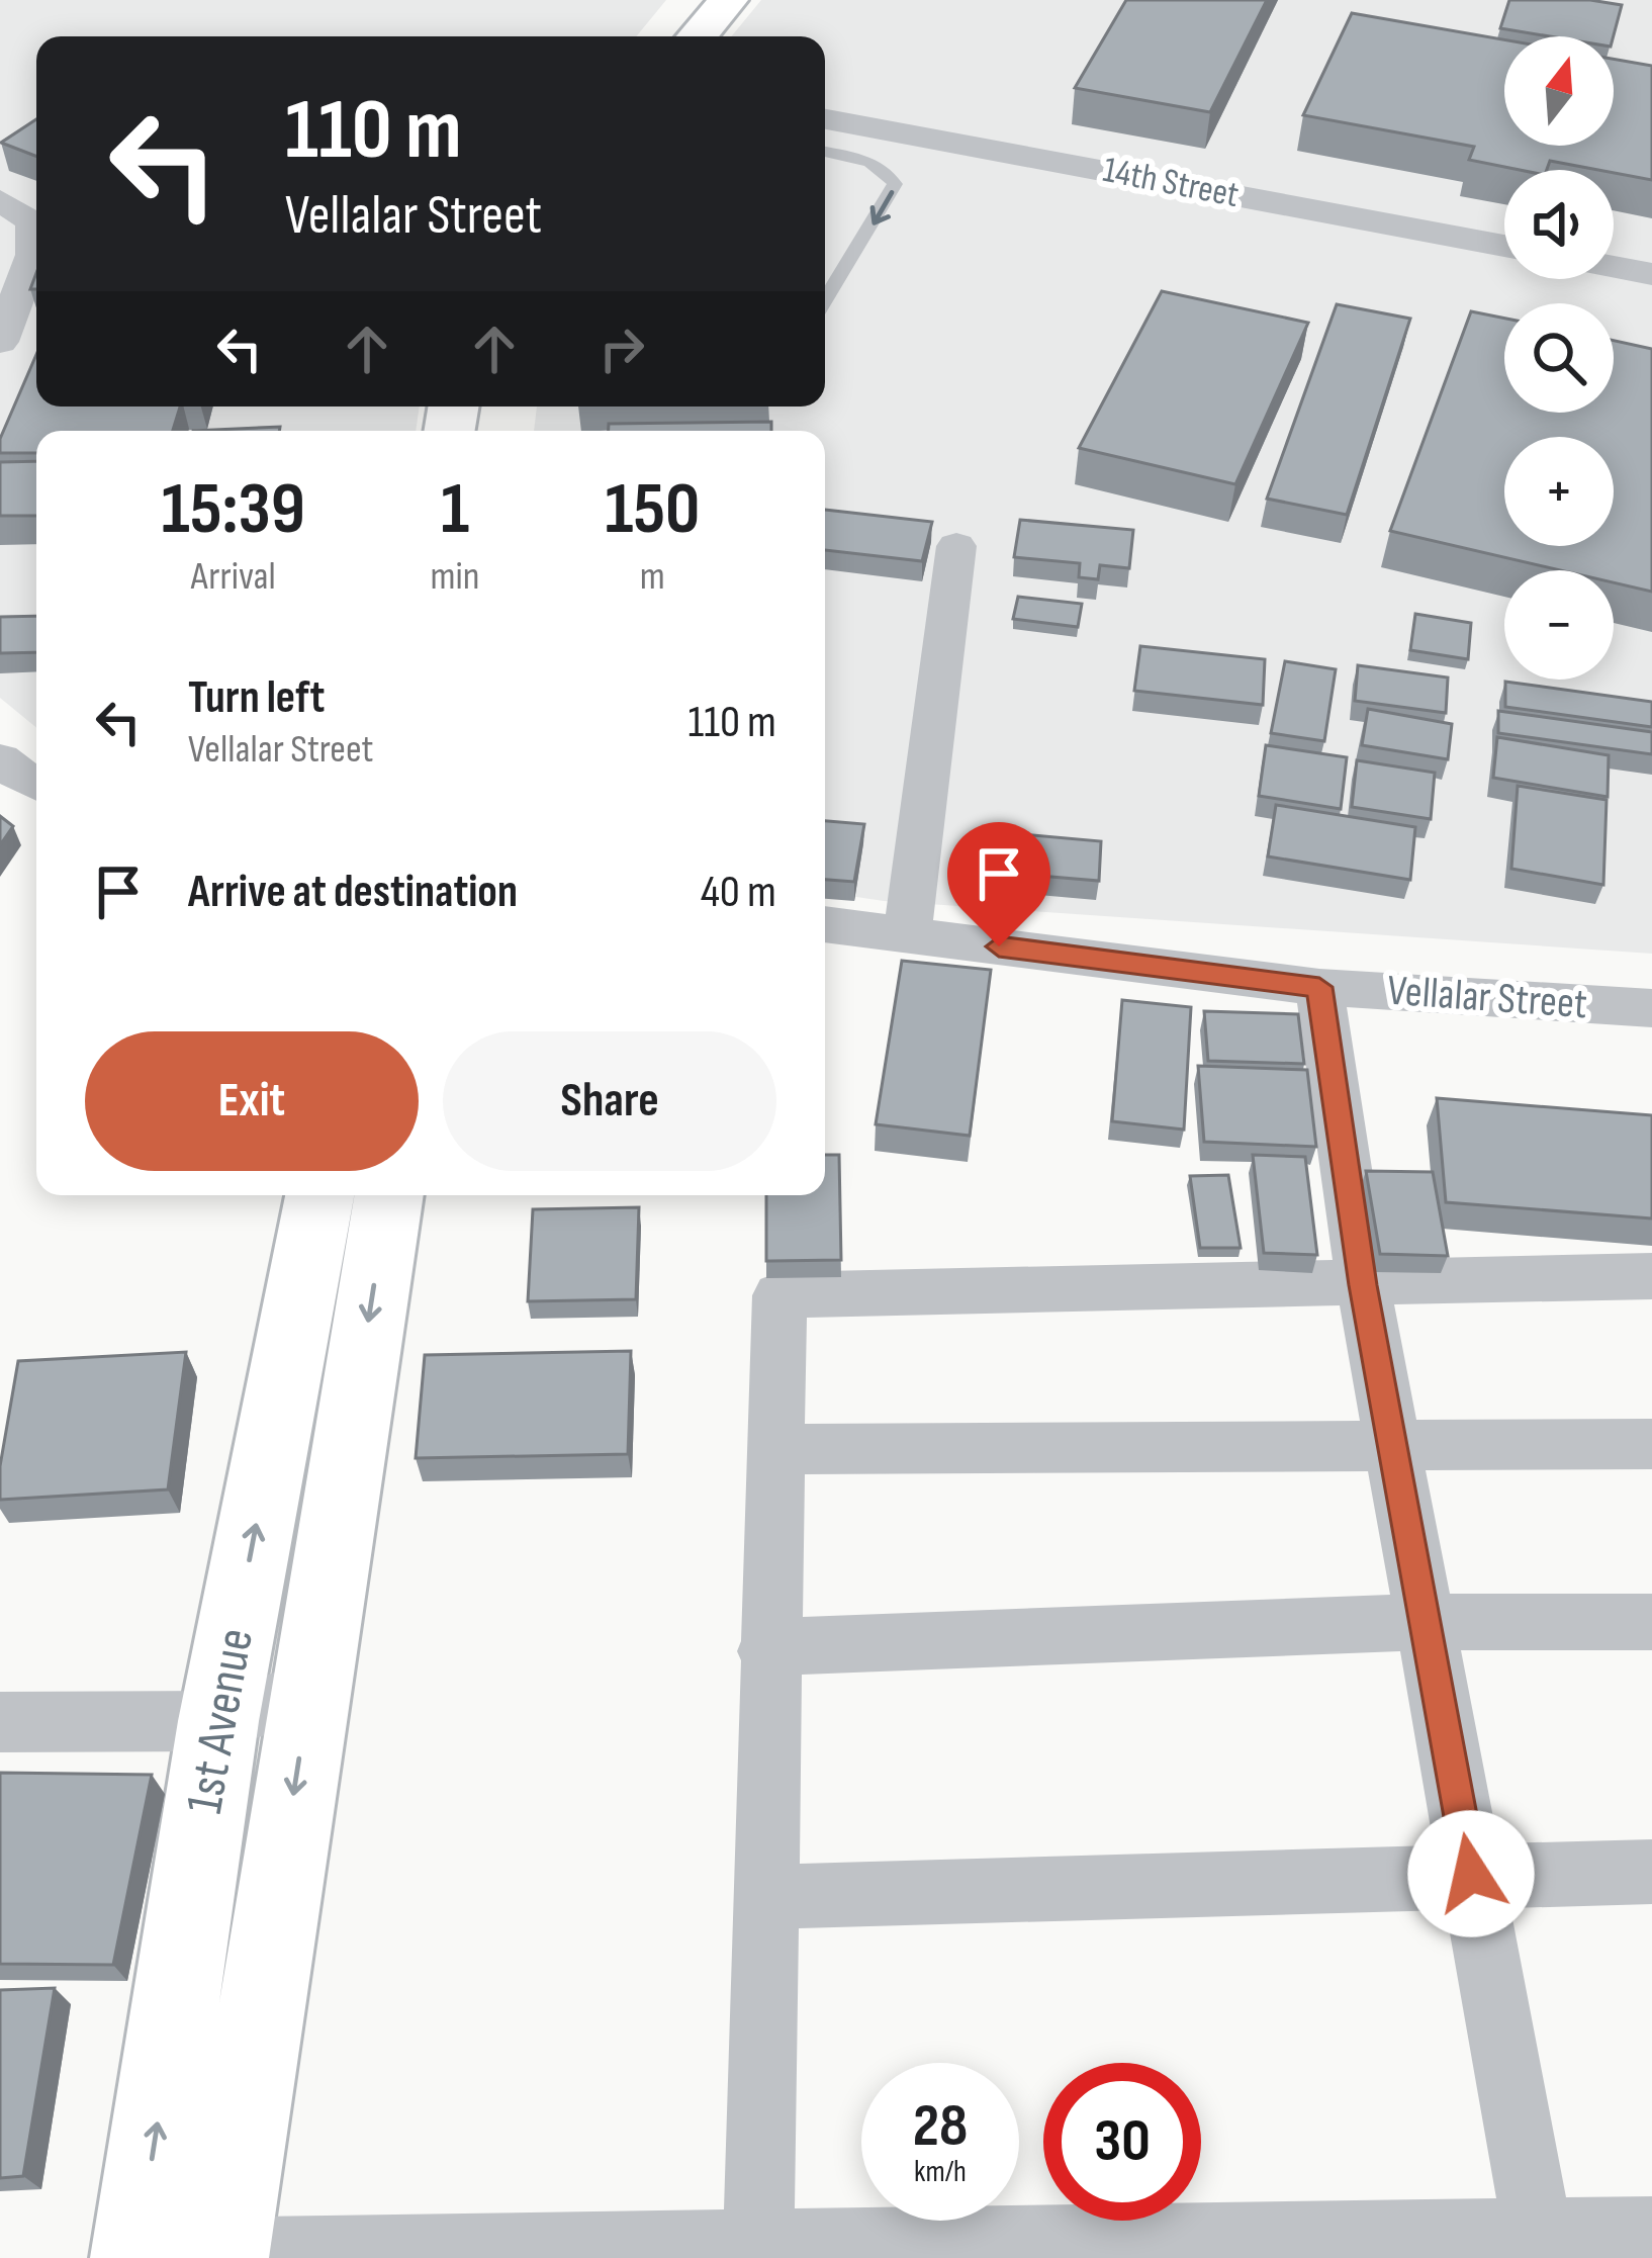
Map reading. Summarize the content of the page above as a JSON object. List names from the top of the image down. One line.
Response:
{"streets":{"main road":["1st Avenue"],"street":["14th Street","Vellalar Street"]},"north":"top","page":{"map_buttons":["+","−"],"turn":["110 m","Vellalar Street"],"eta":["15:39","Arrival","1","min","150","m"],"list":[{"name":"Turn left","note":"Vellalar Street","value":"110 m"},{"name":"Arrive at destination","value":"40 m"}],"buttons":["Exit","Share"],"speed":"28 km/h","limit":"30"}}
